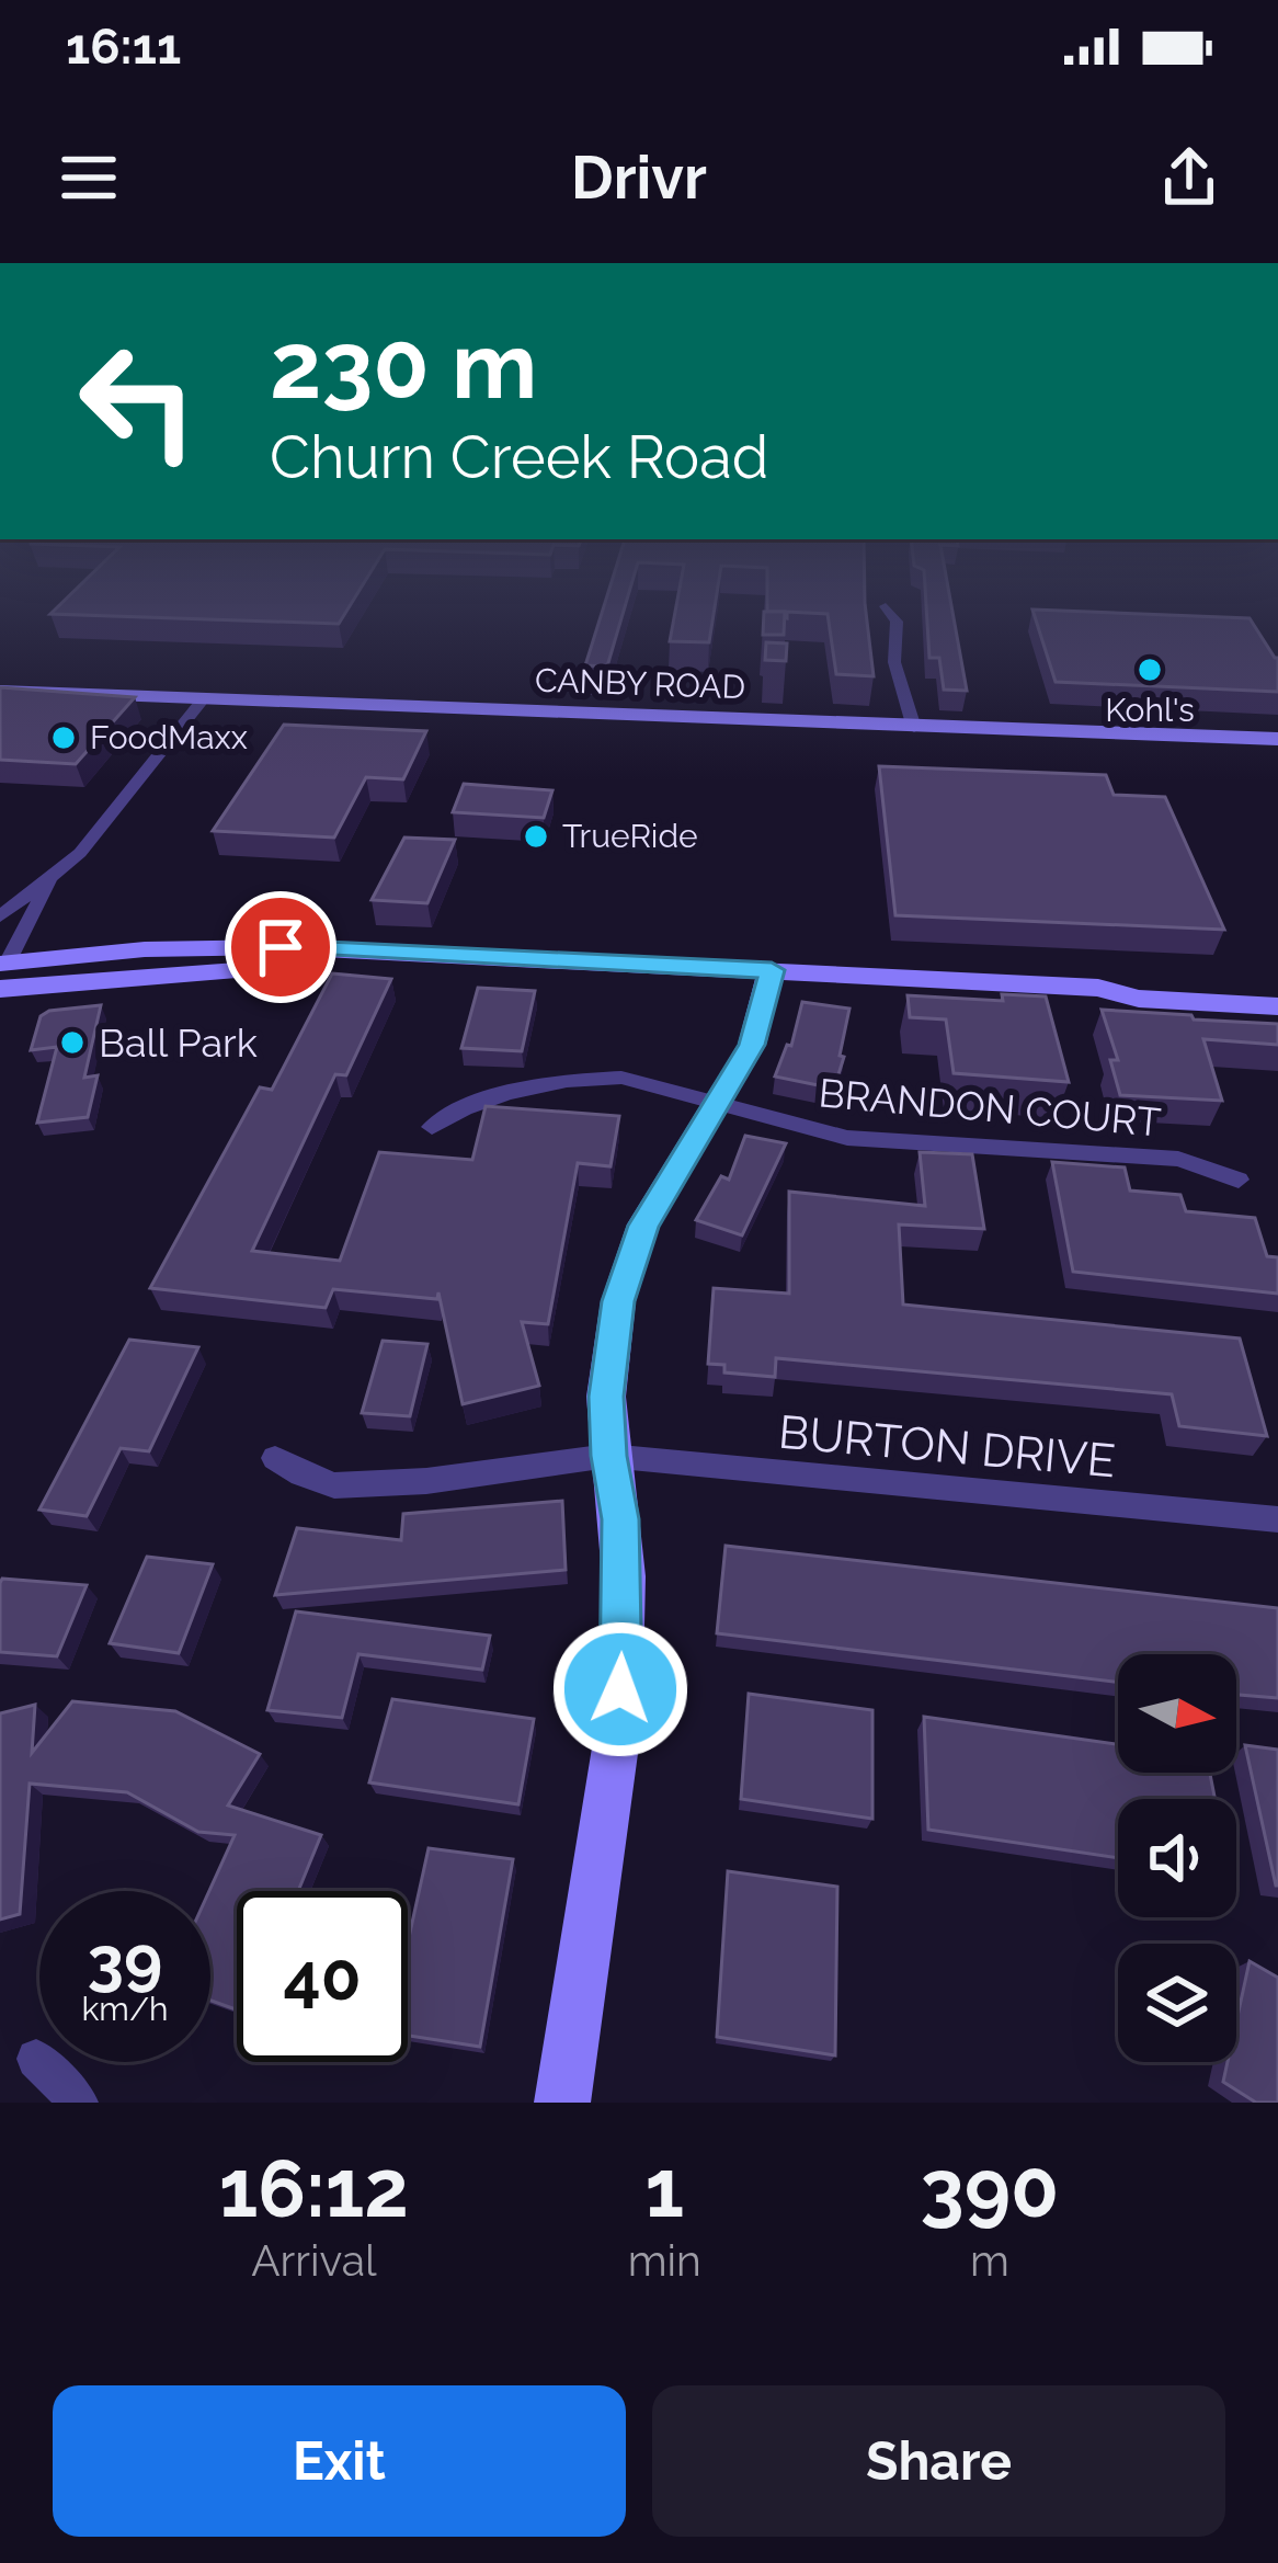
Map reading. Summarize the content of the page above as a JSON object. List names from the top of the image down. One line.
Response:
{"streets":{"street":["CANBY ROAD","BRANDON COURT","BURTON DRIVE"]},"places":["Kohl's","FoodMaxx","TrueRide","Ball Park"],"north":"right","page":{"status":"16:11","header":"Drivr","turn":["230 m","Churn Creek Road"],"speed":"39 km/h","limit":"40","eta":["16:12","Arrival","1","min","390","m"],"buttons":["Exit","Share"]}}
